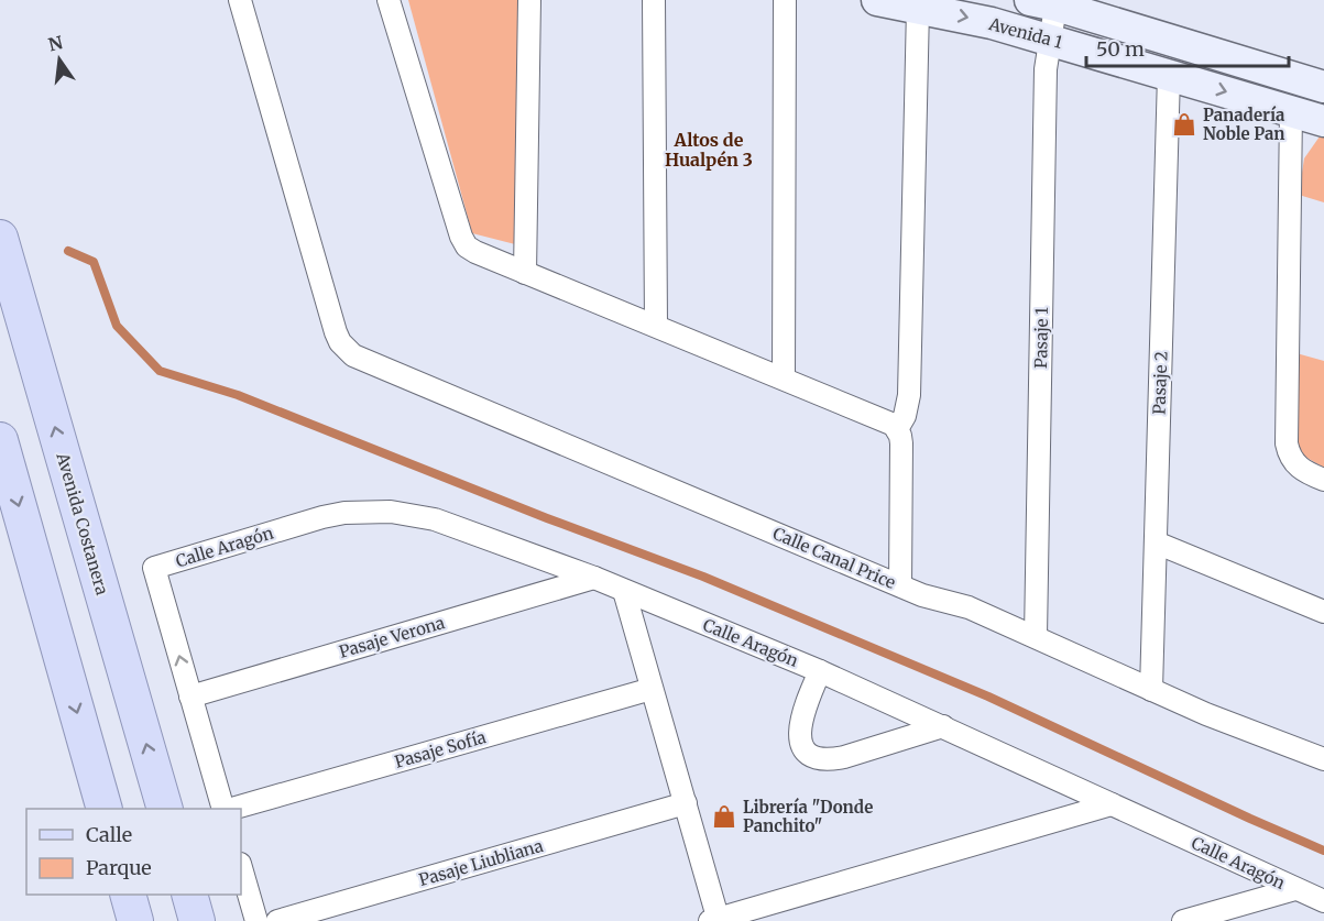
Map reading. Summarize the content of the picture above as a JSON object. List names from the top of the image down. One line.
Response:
{"streets":{"main road":["Avenida Costanera"],"street":["Avenida 1","Pasaje 1","Pasaje 2","Calle Aragón","Calle Canal Price","Pasaje Verona","Pasaje Sofía","Pasaje Liubliana"]},"crossings":[["Avenida 1","Pasaje 1"],["Avenida 1","Pasaje 2"],["Pasaje 1","Calle Canal Price"],["Pasaje 2","Calle Canal Price"],["Calle Aragón","Pasaje Verona"]],"districts":["Altos de Hualpén 3"],"places":{"shop":["Panadería Noble Pan","Librería \"Donde Panchito\""]},"legend":["Calle","Parque"],"scale_bar":"50 m","north":"top"}
